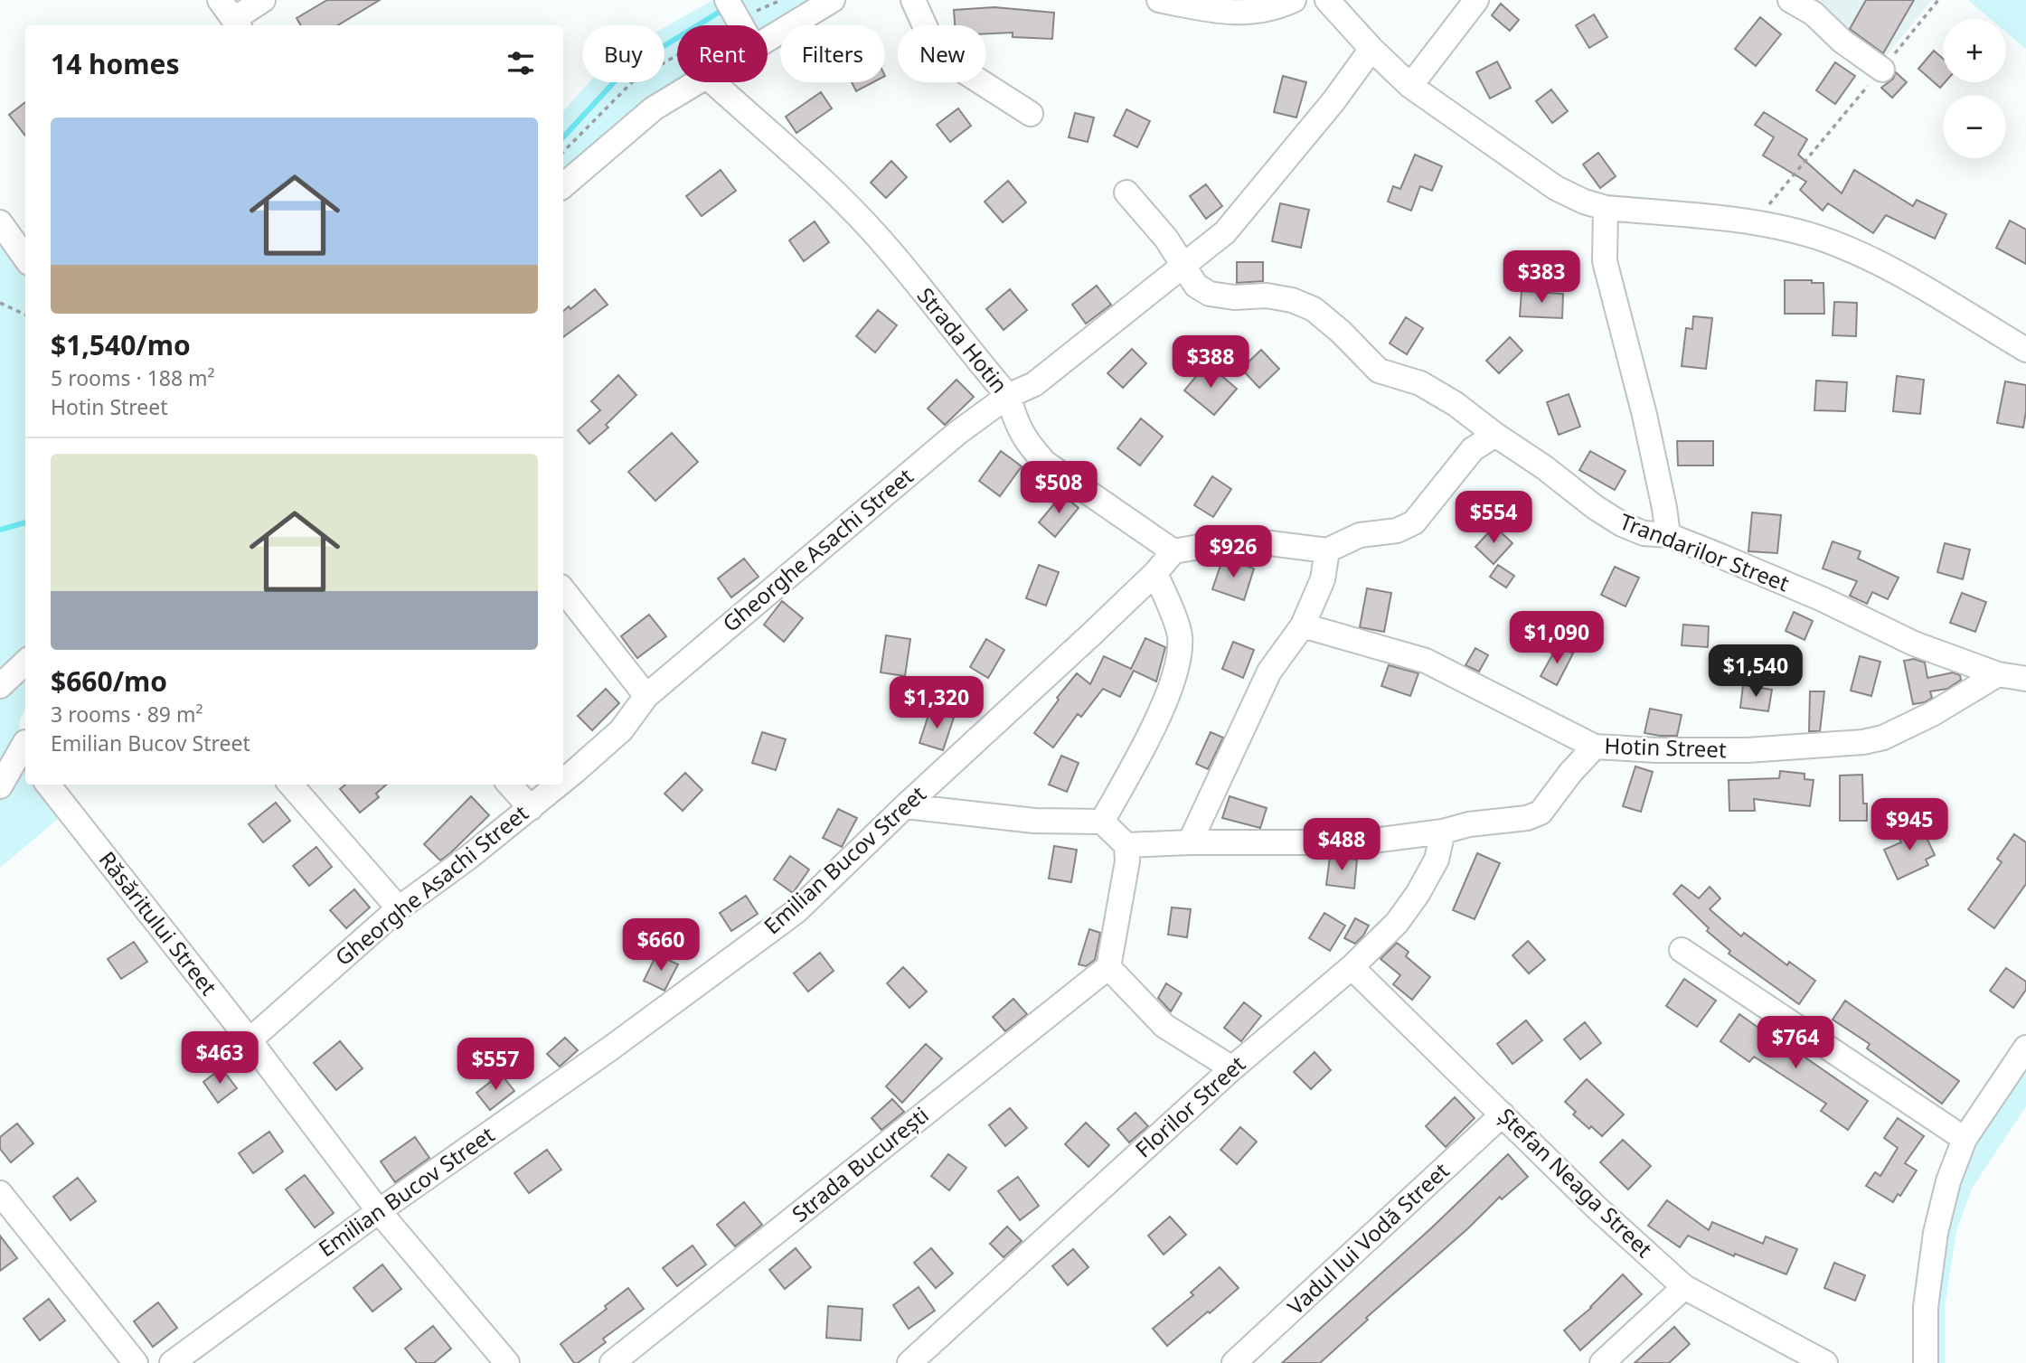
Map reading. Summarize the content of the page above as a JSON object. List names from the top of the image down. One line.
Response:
{"streets":{"street":["Strada Hotin","Gheorghe Asachi Street","Trandarilor Street","Hotin Street","Emilian Bucov Street","Răsăritului Street","Florilor Street","Strada București","Ștefan Neaga Street","Vadul lui Vodă Street"]},"crossings":[["Strada Hotin","Gheorghe Asachi Street"],["Strada Hotin","Emilian Bucov Street"],["Gheorghe Asachi Street","Trandarilor Street"],["Gheorghe Asachi Street","Răsăritului Street"],["Trandarilor Street","Hotin Street"],["Emilian Bucov Street","Răsăritului Street"],["Florilor Street","Ștefan Neaga Street"],["Ștefan Neaga Street","Vadul lui Vodă Street"]],"page":{"map_buttons":["+","−"],"chip":["Buy","Rent","Filters","New"],"heading":"14 homes","list":[{"name":"$1,540/mo","note":"5 rooms · 188 m² · Hotin Street"},{"name":"$660/mo","note":"3 rooms · 89 m² · Emilian Bucov Street"}],"price":["$383","$388","$508","$554","$926","$1,090","$1,540","$1,320","$945","$488","$660","$764","$463","$557"]}}
